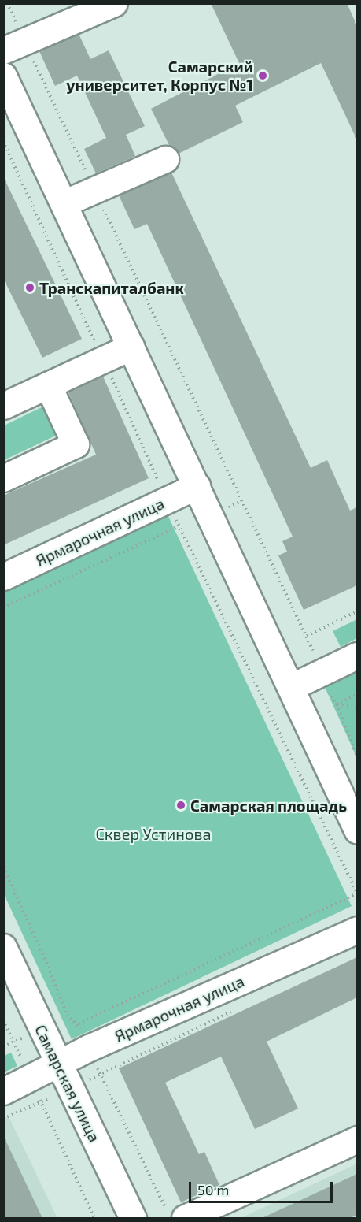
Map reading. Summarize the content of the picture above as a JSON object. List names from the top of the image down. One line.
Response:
{"streets":{"street":["Ярмарочная улица","Самарская улица"]},"crossings":[["Ярмарочная улица","Самарская улица"]],"parks":["Сквер Устинова"],"places":["Самарский университет, Корпус №1","Транскапиталбанк","Самарская площадь"],"scale_bar":"50 m"}
